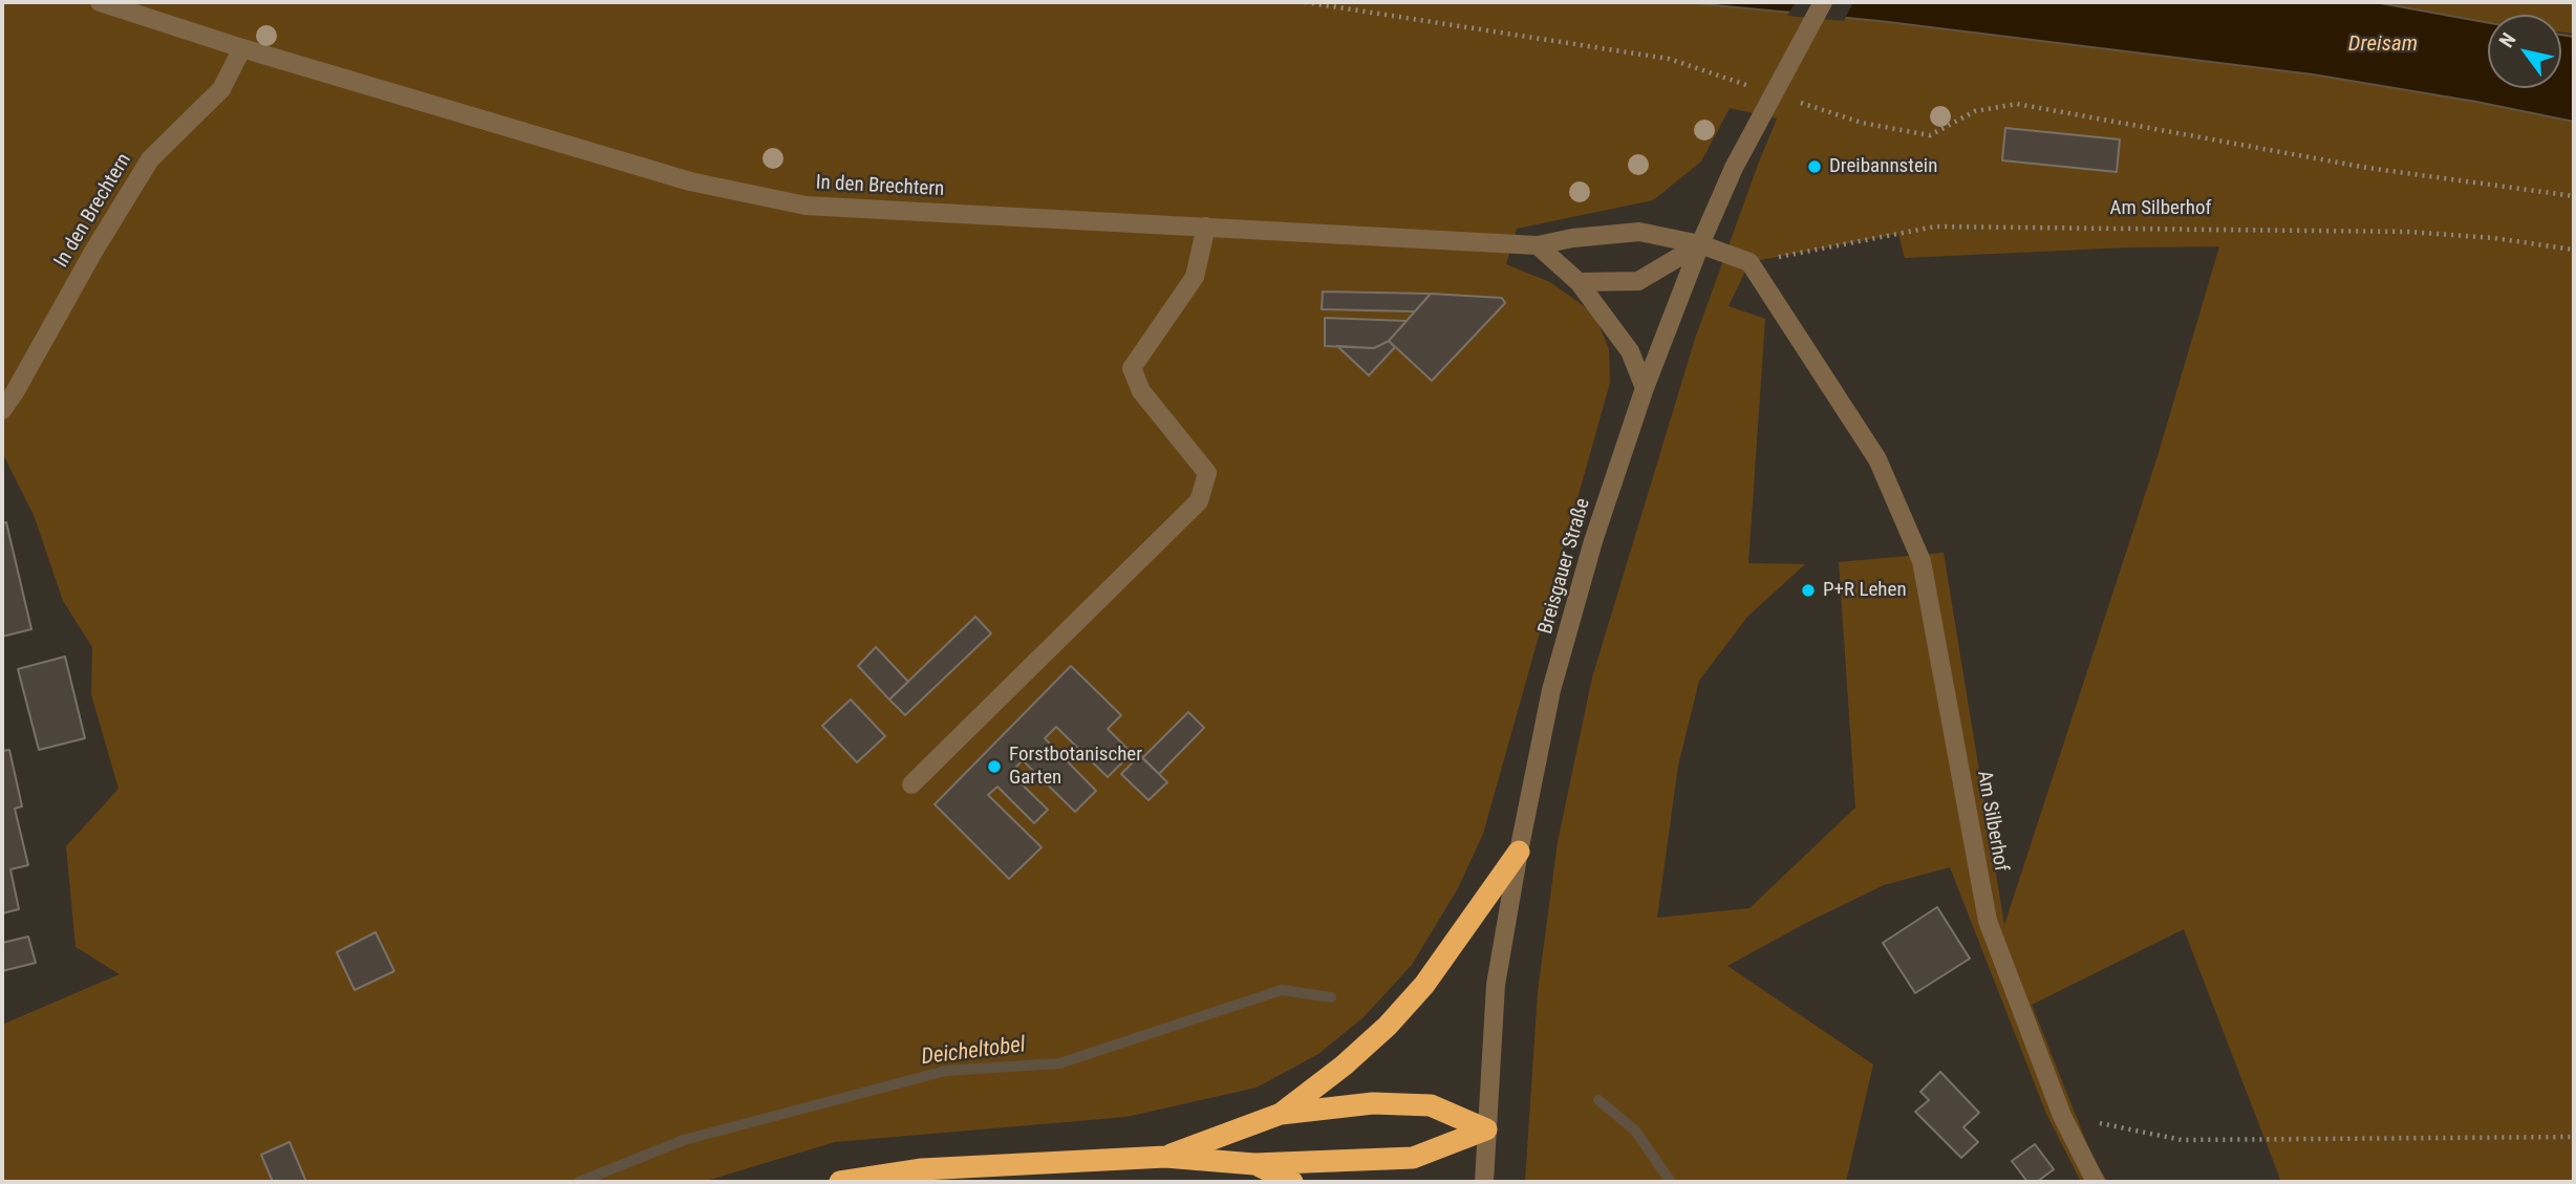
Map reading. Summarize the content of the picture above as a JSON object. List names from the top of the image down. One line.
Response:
{"streets":{"street":["In den Brechtern","Am Silberhof","Breisgauer Straße"]},"crossings":[["In den Brechtern","Am Silberhof"],["In den Brechtern","Breisgauer Straße"]],"water":["Dreisam","Deicheltobel"],"places":["Dreibannstein","P+R Lehen","Forstbotanischer Garten"],"north":"top left"}
